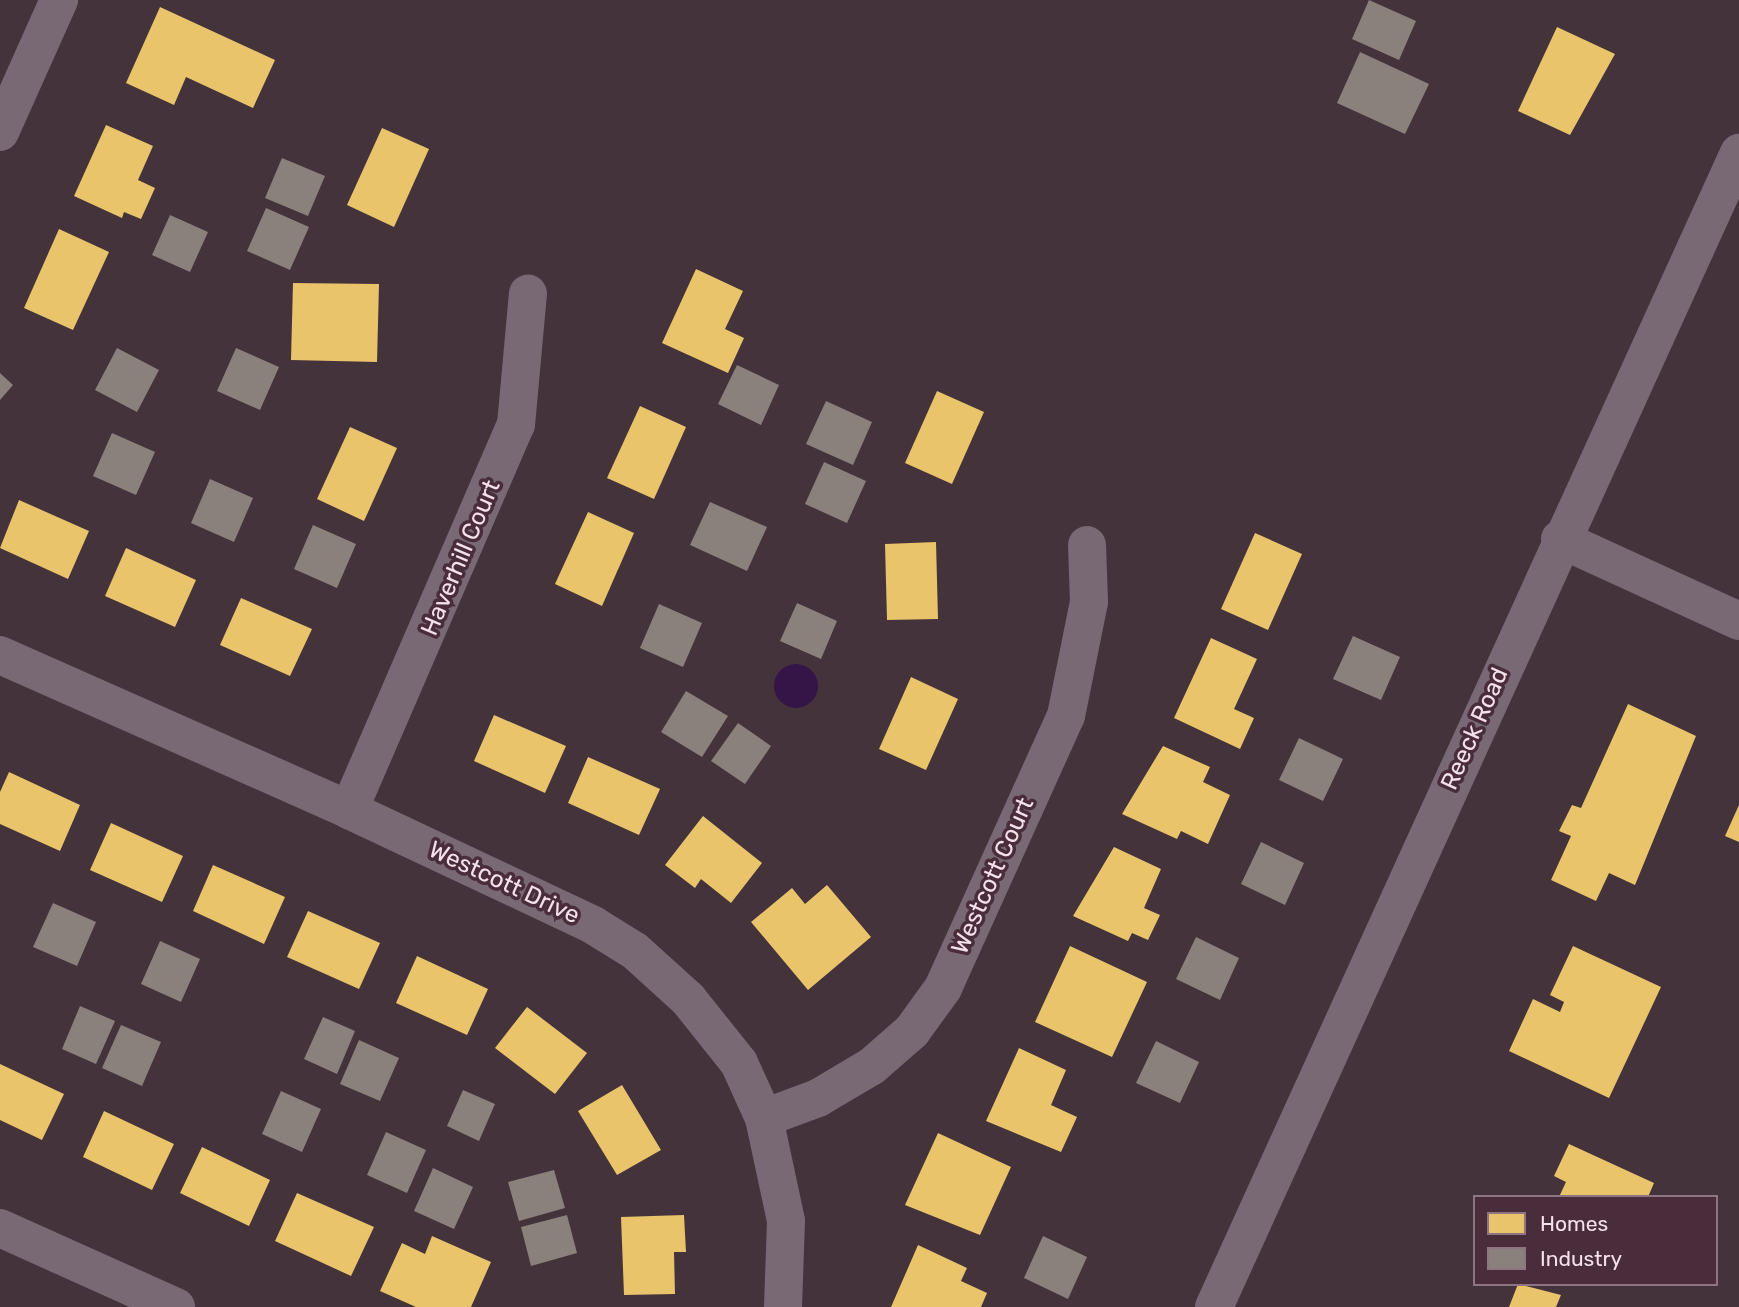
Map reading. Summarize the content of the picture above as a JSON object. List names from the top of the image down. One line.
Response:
{"streets":{"street":["Haverhill Court","Reeck Road","Westcott Court","Westcott Drive"]},"crossings":[["Haverhill Court","Westcott Drive"],["Westcott Court","Westcott Drive"]],"legend":["Homes","Industry"]}
